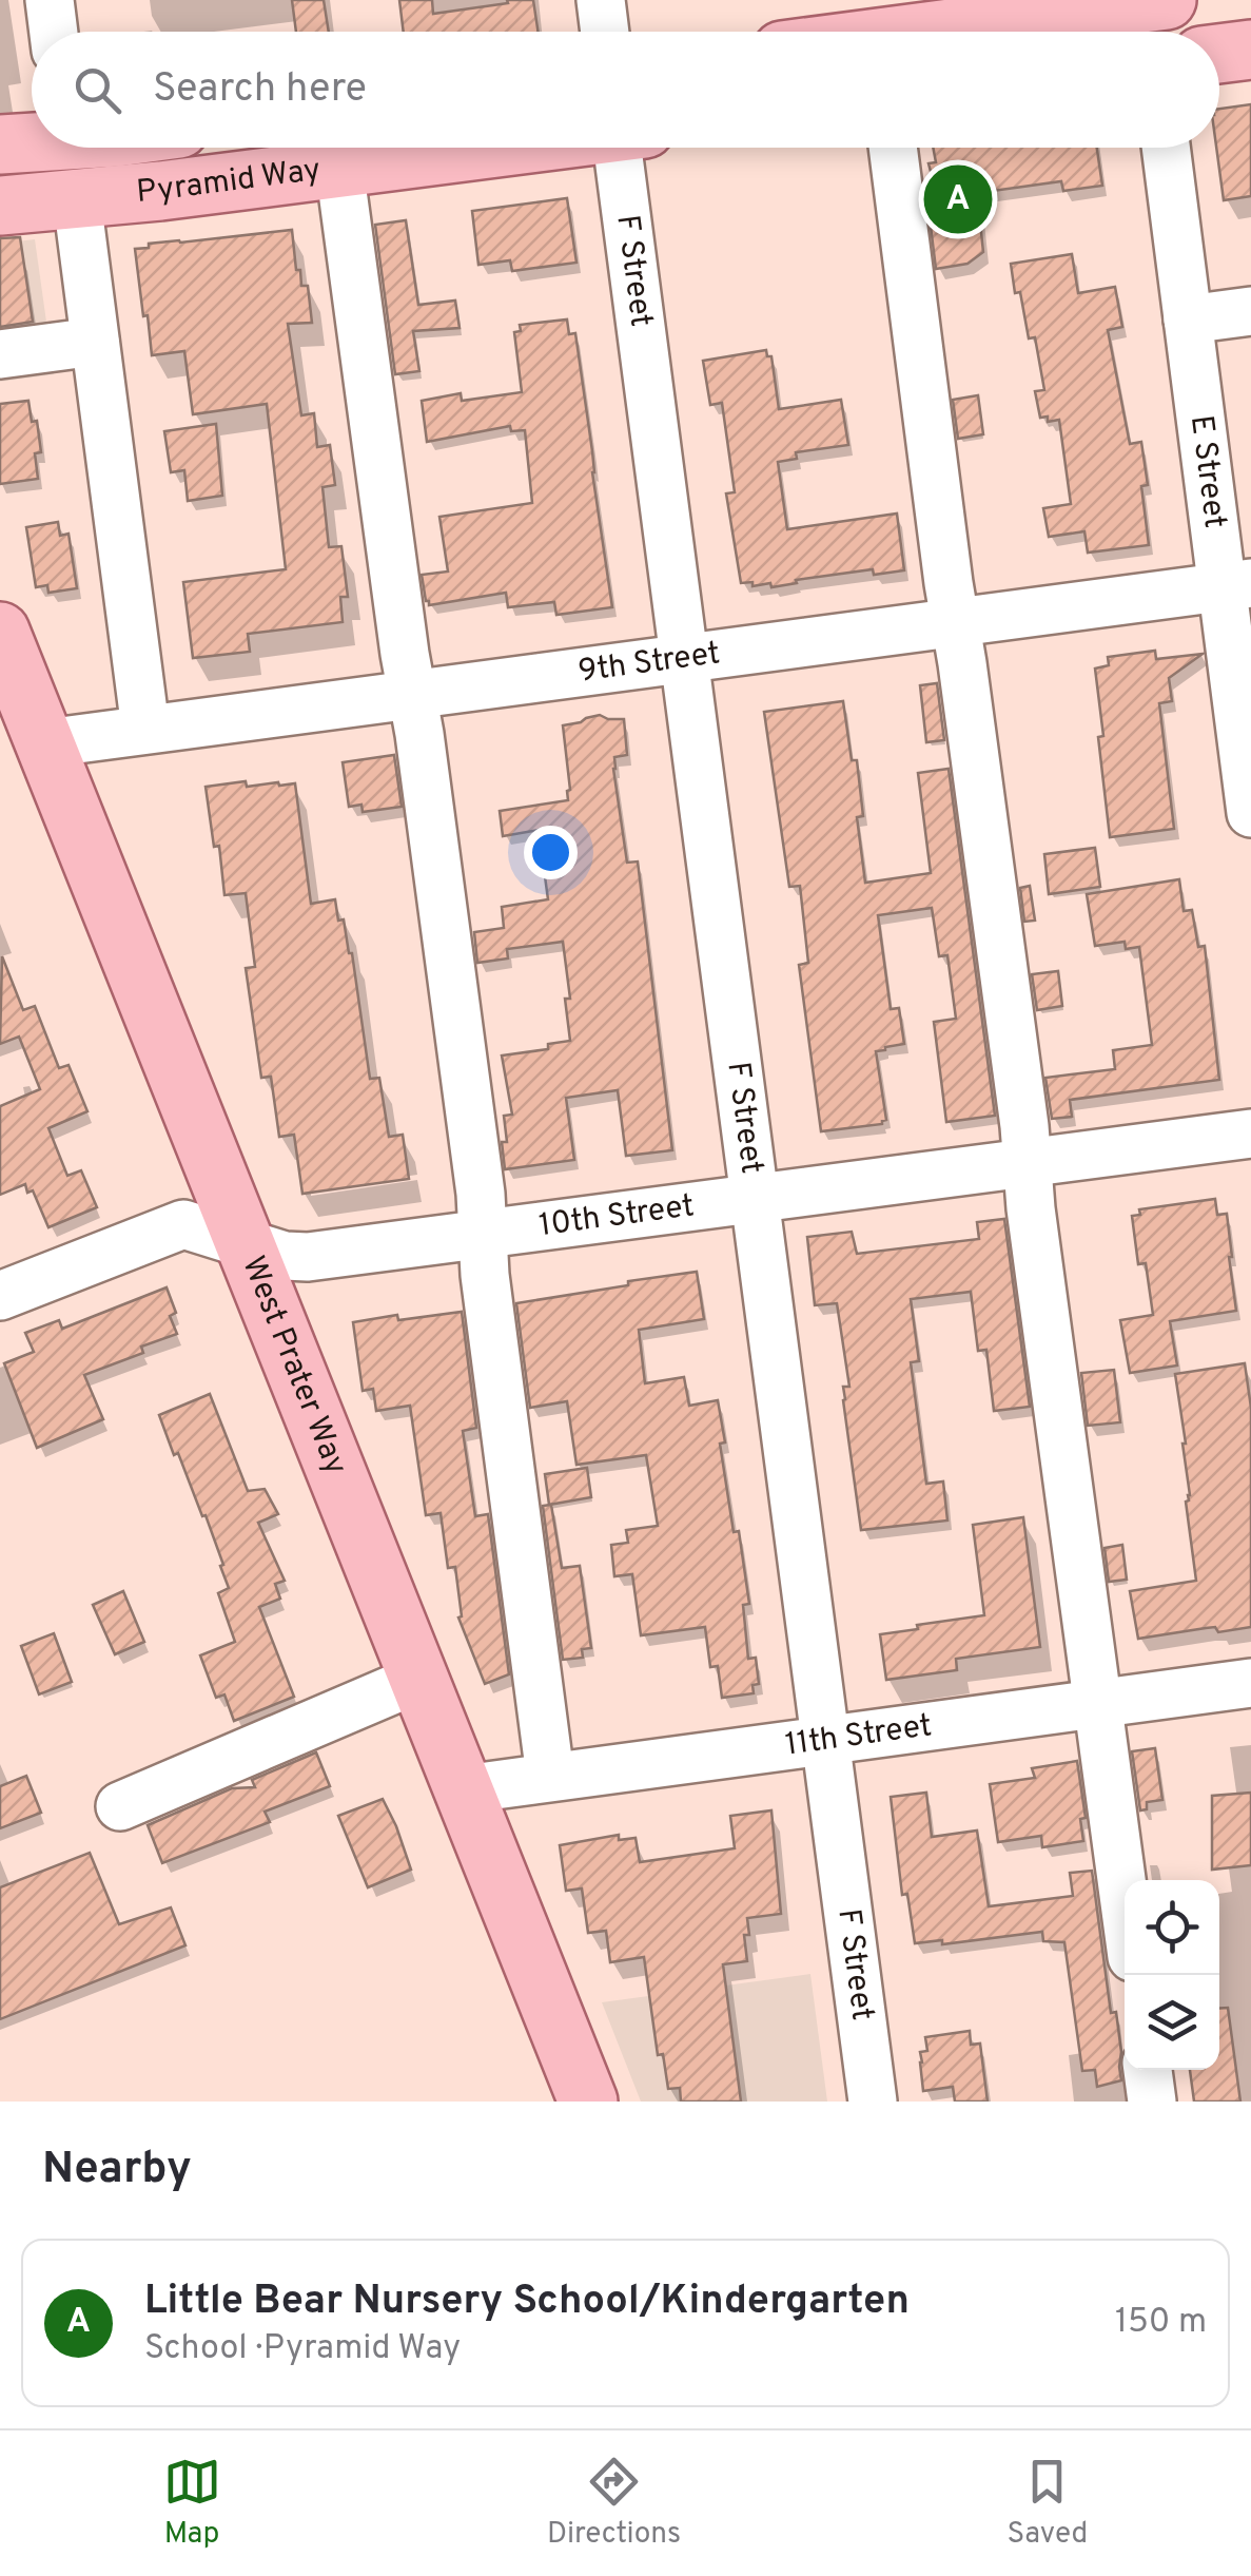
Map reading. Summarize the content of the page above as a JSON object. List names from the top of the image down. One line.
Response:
{"streets":{"main road":["Pyramid Way","West Prater Way"],"street":["F Street","E Street","9th Street","10th Street","11th Street"]},"crossings":[["F Street","9th Street"],["F Street","10th Street"],["F Street","11th Street"],["E Street","9th Street"],["9th Street","West Prater Way"],["10th Street","West Prater Way"],["West Prater Way","11th Street"]],"page":{"search":"Search here","pins":"A","heading":"Nearby","list":[{"mark":"A","name":"Little Bear Nursery School/Kindergarten","note":"School · Pyramid Way","value":"150 m"}],"nav":["Map","Directions","Saved"]}}
